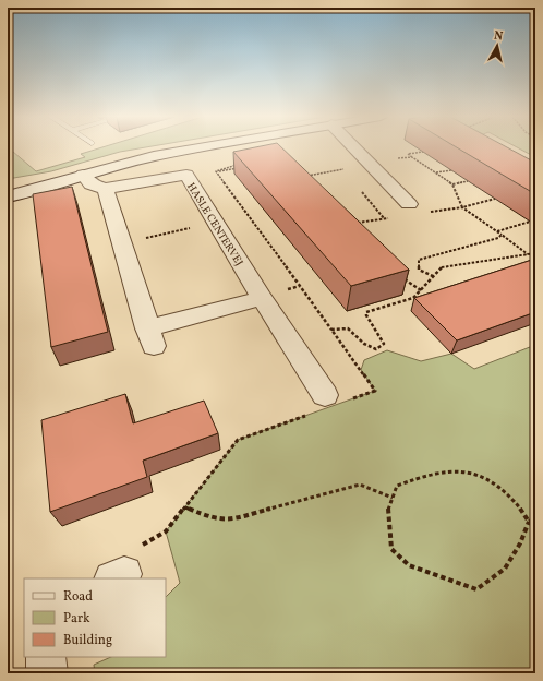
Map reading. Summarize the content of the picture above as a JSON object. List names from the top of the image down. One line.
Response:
{"streets":{"street":["HASLE CENTERVEJ"]},"legend":["Road","Park","Building"],"north":"top"}
